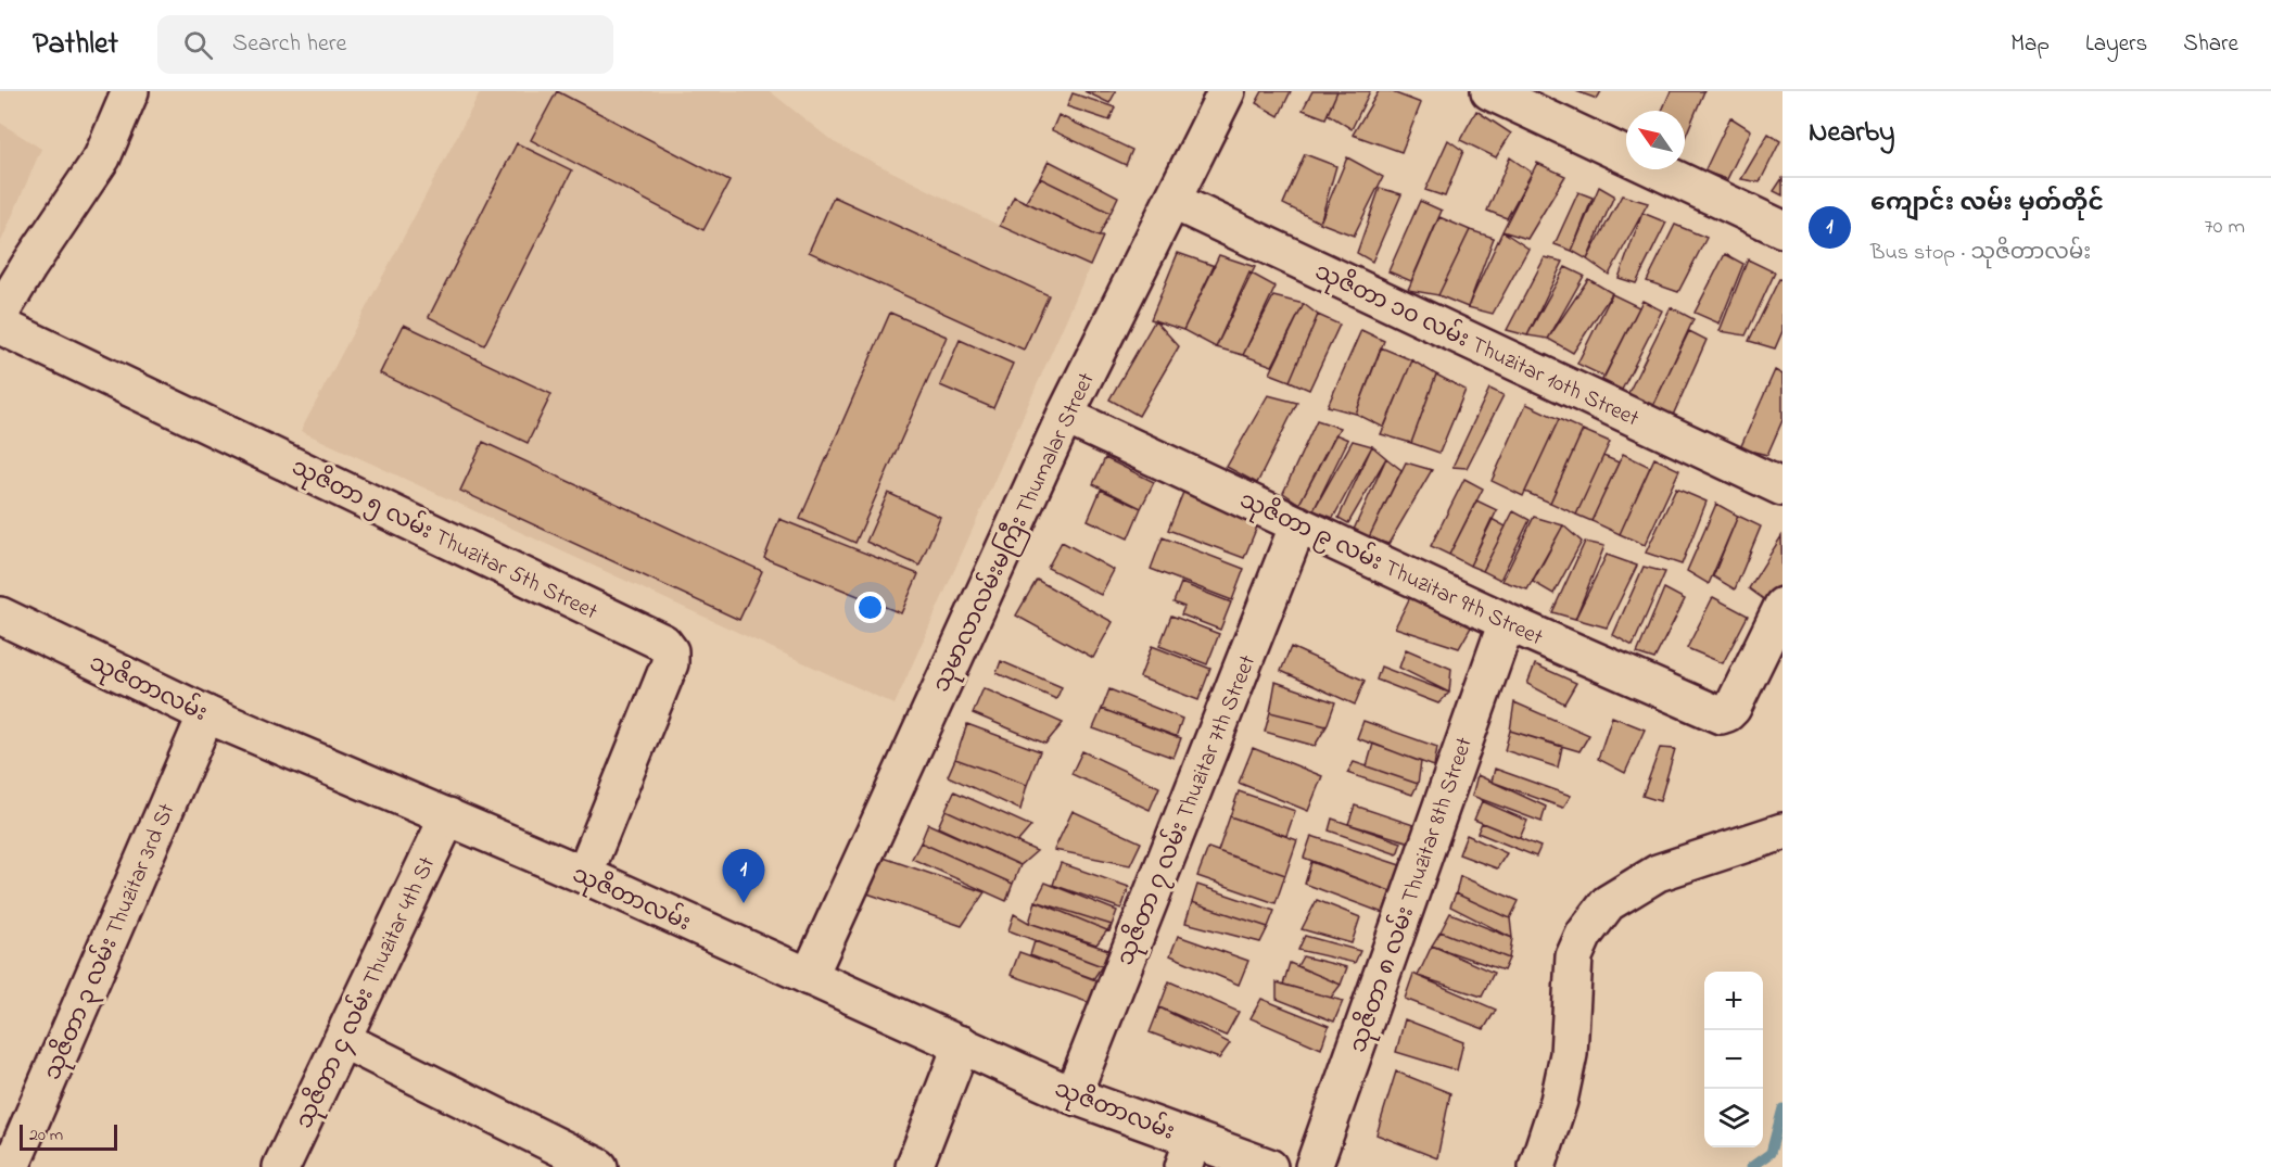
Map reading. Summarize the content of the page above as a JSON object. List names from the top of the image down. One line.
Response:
{"streets":{"street":["သုဇိတာ ၁၀ လမ်း Thuzitar 10th Street","သုမာလာလမ်းမကြီး Thumalar Street","သုဇိတာ ၅ လမ်း Thuzitar 5th Street","သုဇိတာ ၉ လမ်း Thuzitar 9th Street","သုဇိတာလမ်း","သုဇိတာ ၇ လမ်း Thuzitar 7th Street","သုဇိတာ ၈ လမ်း Thuzitar 8th Street","သုဇိတာ ၃ လမ်း Thuzitar 3rd St","သုဇိတာ ၄ လမ်း Thuzitar 4th St"]},"crossings":[["သုဇိတာ ၁၀ လမ်း Thuzitar 10th Street","သုမာလာလမ်းမကြီး Thumalar Street"],["သုမာလာလမ်းမကြီး Thumalar Street","သုဇိတာ ၉ လမ်း Thuzitar 9th Street"],["သုမာလာလမ်းမကြီး Thumalar Street","သုဇိတာလမ်း"],["သုဇိတာ ၅ လမ်း Thuzitar 5th Street","သုဇိတာလမ်း"],["သုဇိတာ ၉ လမ်း Thuzitar 9th Street","သုဇိတာ ၇ လမ်း Thuzitar 7th Street"],["သုဇိတာ ၉ လမ်း Thuzitar 9th Street","သုဇိတာ ၈ လမ်း Thuzitar 8th Street"],["သုဇိတာလမ်း","သုဇိတာ ၇ လမ်း Thuzitar 7th Street"],["သုဇိတာလမ်း","သုဇိတာ ၃ လမ်း Thuzitar 3rd St"],["သုဇိတာလမ်း","သုဇိတာ ၄ လမ်း Thuzitar 4th St"]],"scale_bar":"20 m","north":"top left","page":{"header":"Pathlet","search":"Search here","nav":["Map","Layers","Share"],"heading":"Nearby","list":[{"mark":"1","name":"ကျောင်း လမ်း မှတ်တိုင်","note":"Bus stop · သုဇိတာလမ်း","value":"70 m"}],"pins":"1","map_buttons":["+","−"],"scale":"20 m"}}
